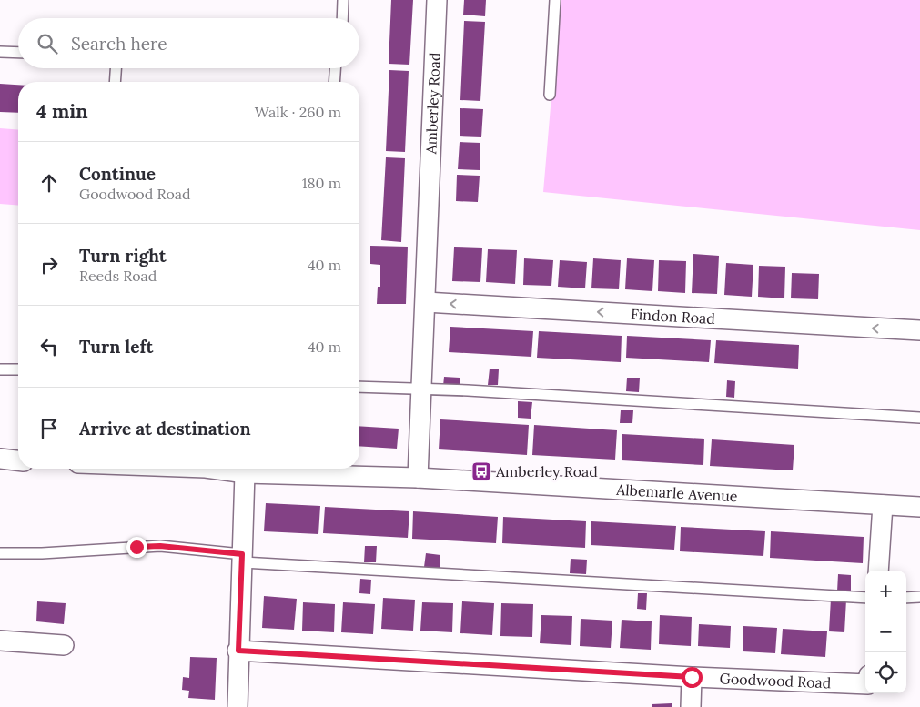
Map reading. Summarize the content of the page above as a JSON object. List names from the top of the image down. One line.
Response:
{"streets":{"street":["Amberley Road","Findon Road","Albemarle Avenue","Goodwood Road"]},"crossings":[["Amberley Road","Findon Road"],["Amberley Road","Albemarle Avenue"]],"one_way":["Findon Road"],"places":{"bus stop":["Amberley Road"]},"page":{"search":"Search here","heading":["4 min","Walk · 260 m"],"list":[["Continue","Goodwood Road","180 m"],["Turn right","Reeds Road","40 m"],["Turn left","40 m"],"Arrive at destination"],"map_buttons":["+","−"]}}
